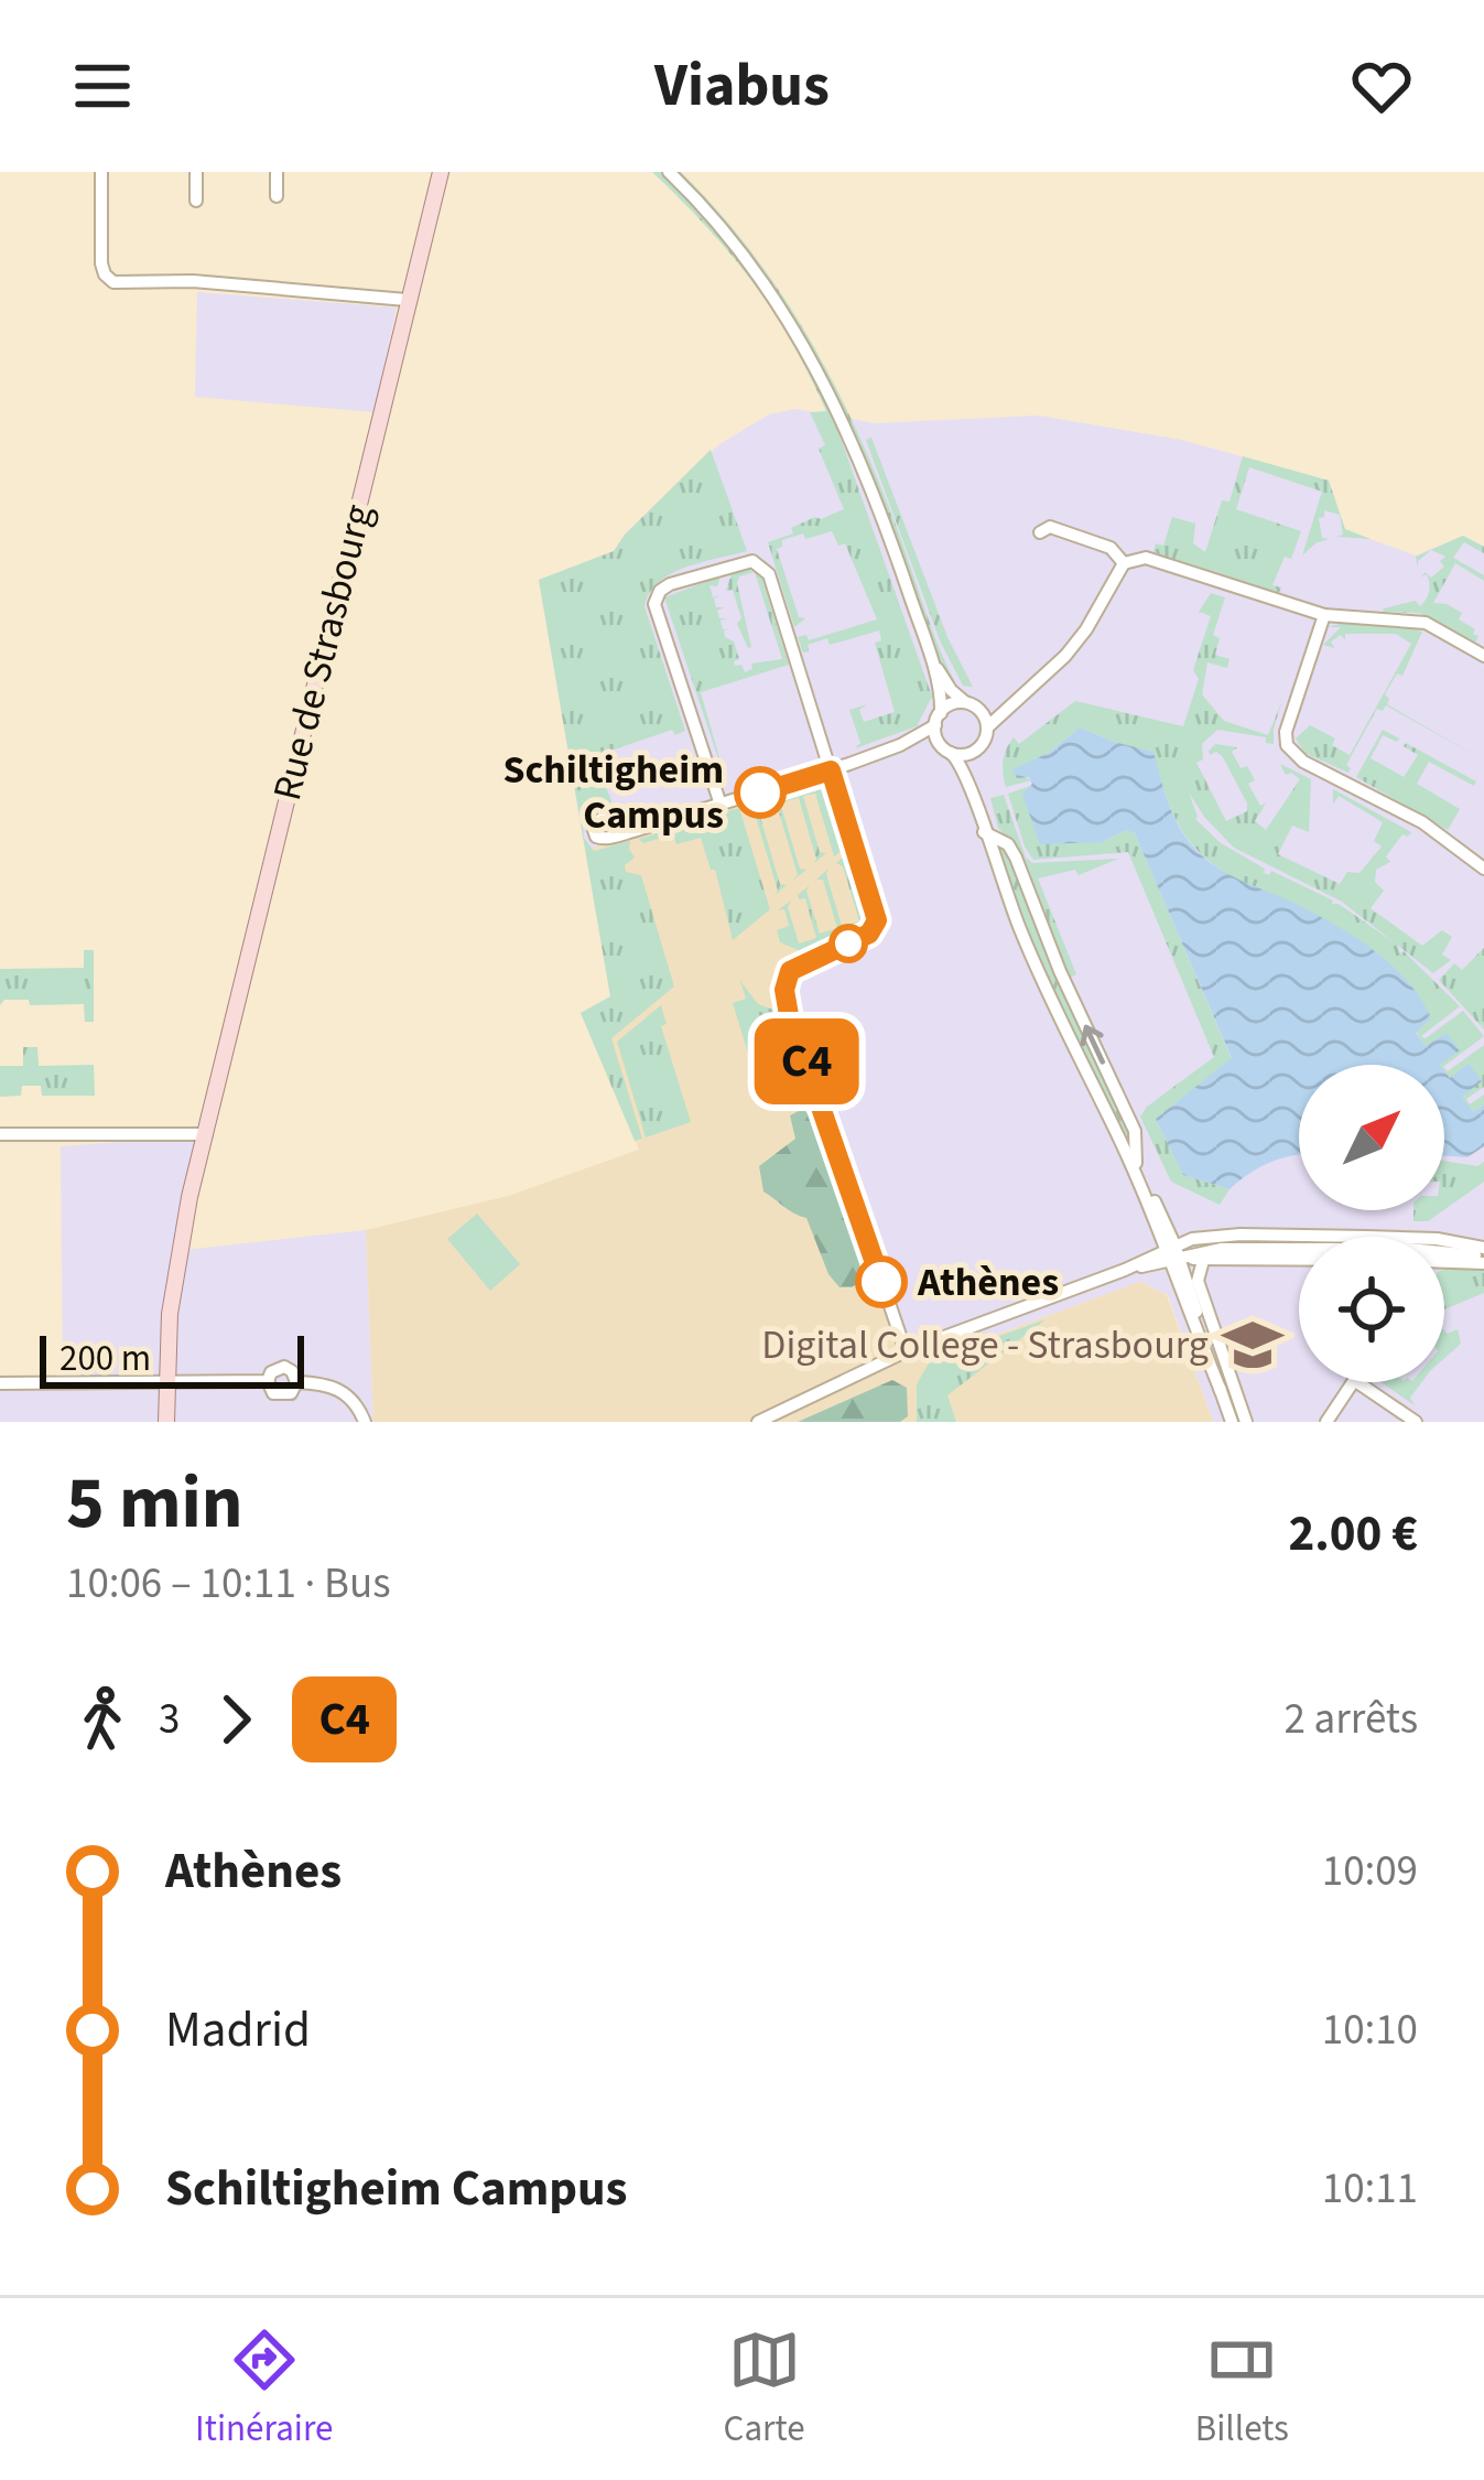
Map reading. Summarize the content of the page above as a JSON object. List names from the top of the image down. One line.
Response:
{"streets":{"main road":["Rue de Strasbourg"]},"places":{"other":["Schiltigheim Campus","Athènes"],"school or university":["Digital College - Strasbourg"]},"lines":["bus line C4"],"scale_bar":"200 m","north":"top right","page":{"header":"Viabus","on_map":"C4","scale":"200 m","heading":["5 min","10:06 – 10:11 · Bus","2.00 €"],"legs":["3","C4","2 arrêts"],"list":[{"name":"Athènes","value":"10:09"},{"name":"Madrid","value":"10:10"},{"name":"Schiltigheim Campus","value":"10:11"}],"tabs":["Itinéraire","Carte","Billets"]}}
